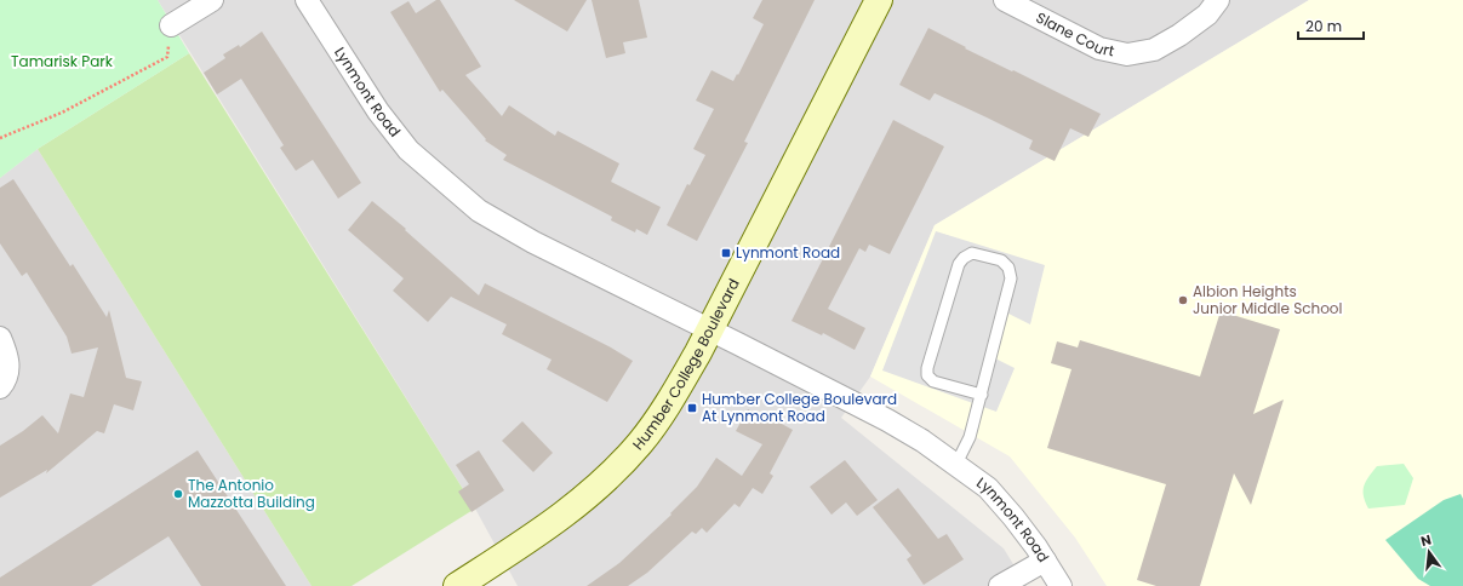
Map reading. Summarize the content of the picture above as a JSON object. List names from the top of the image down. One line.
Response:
{"streets":{"street":["Slane Court","Lynmont Road","Humber College Boulevard"]},"crossings":[["Lynmont Road","Humber College Boulevard"]],"parks":["Tamarisk Park"],"places":{"transit":["Lynmont Road","Humber College Boulevard At Lynmont Road"],"other":["Albion Heights Junior Middle School","The Antonio Mazzotta Building"]},"scale_bar":"20 m","north":"top"}
